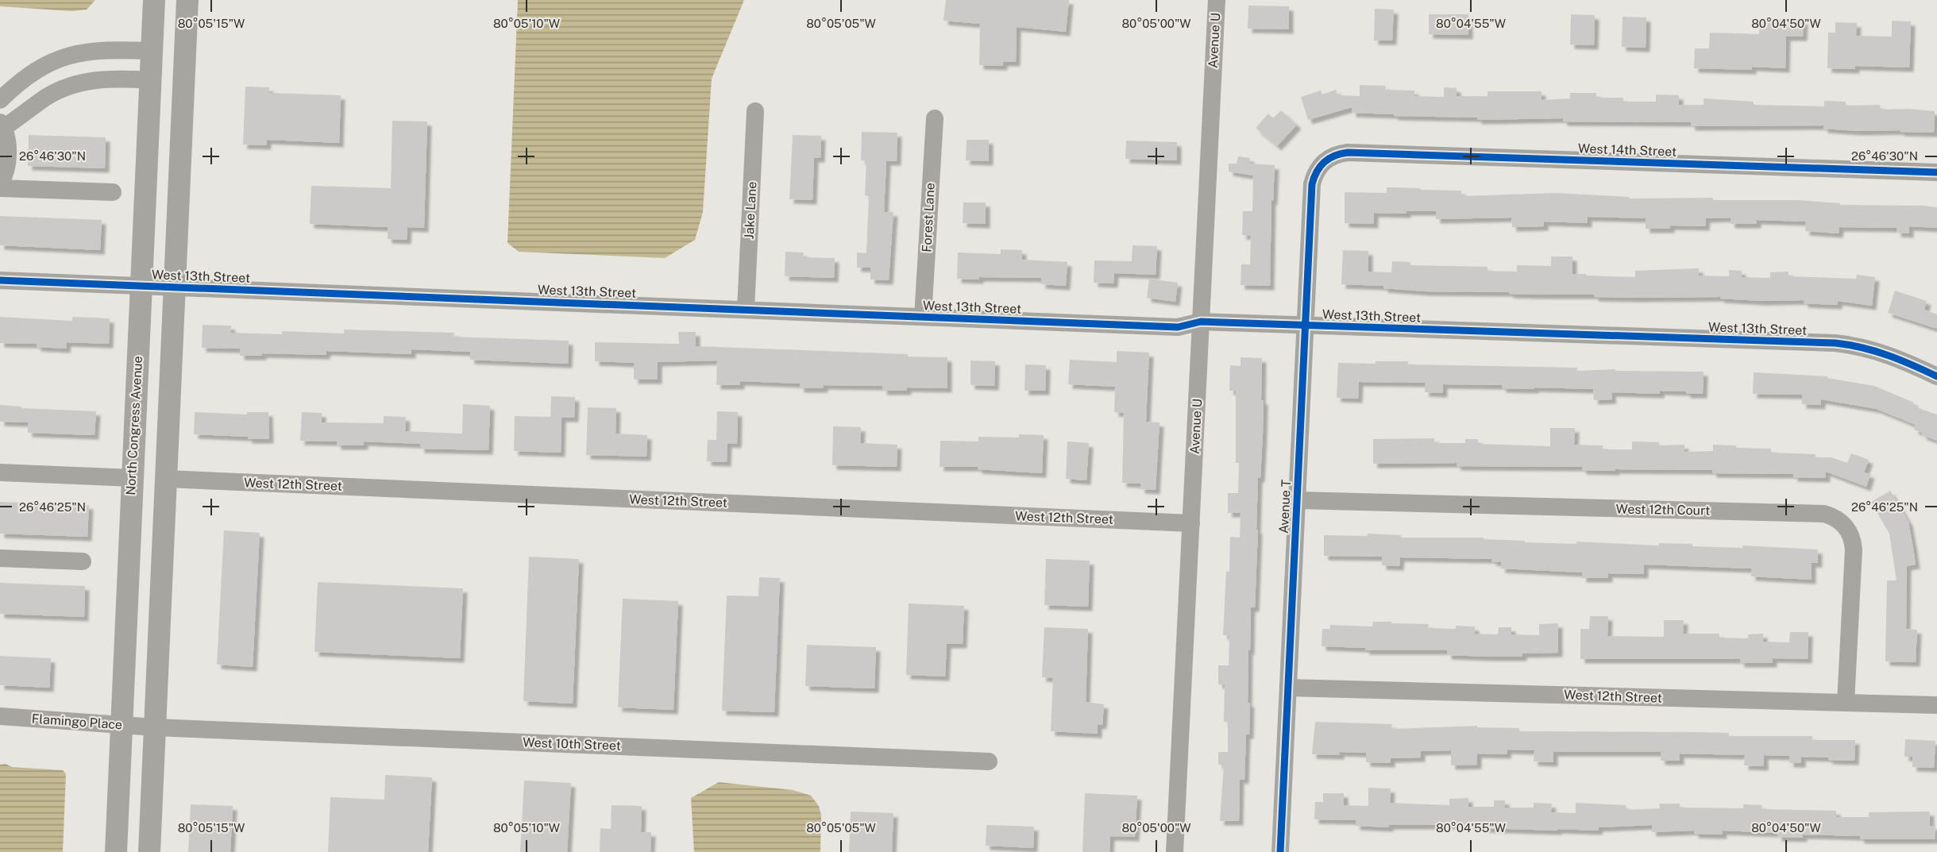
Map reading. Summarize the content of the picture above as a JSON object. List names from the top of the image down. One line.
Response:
{"streets":{"street":["Avenue U","West 14th Street","Jake Lane","Forest Lane","West 13th Street","North Congress Avenue","West 12th Street","Avenue T","West 12th Court","Flamingo Place","West 10th Street"]},"crossings":[["Avenue U","West 13th Street"],["Avenue U","West 12th Street"],["West 14th Street","Avenue T"],["Jake Lane","West 13th Street"],["Forest Lane","West 13th Street"],["West 13th Street","North Congress Avenue"],["West 13th Street","Avenue T"],["North Congress Avenue","Flamingo Place"],["West 12th Street","Avenue T"],["West 12th Street","West 12th Court"],["Avenue T","West 12th Court"],["Flamingo Place","West 10th Street"]],"coordinates":["80°05'15\"W","80°05'10\"W","80°05'05\"W","80°05'00\"W","80°04'55\"W","80°04'50\"W","26°46'30\"N","26°46'25\"N"]}
